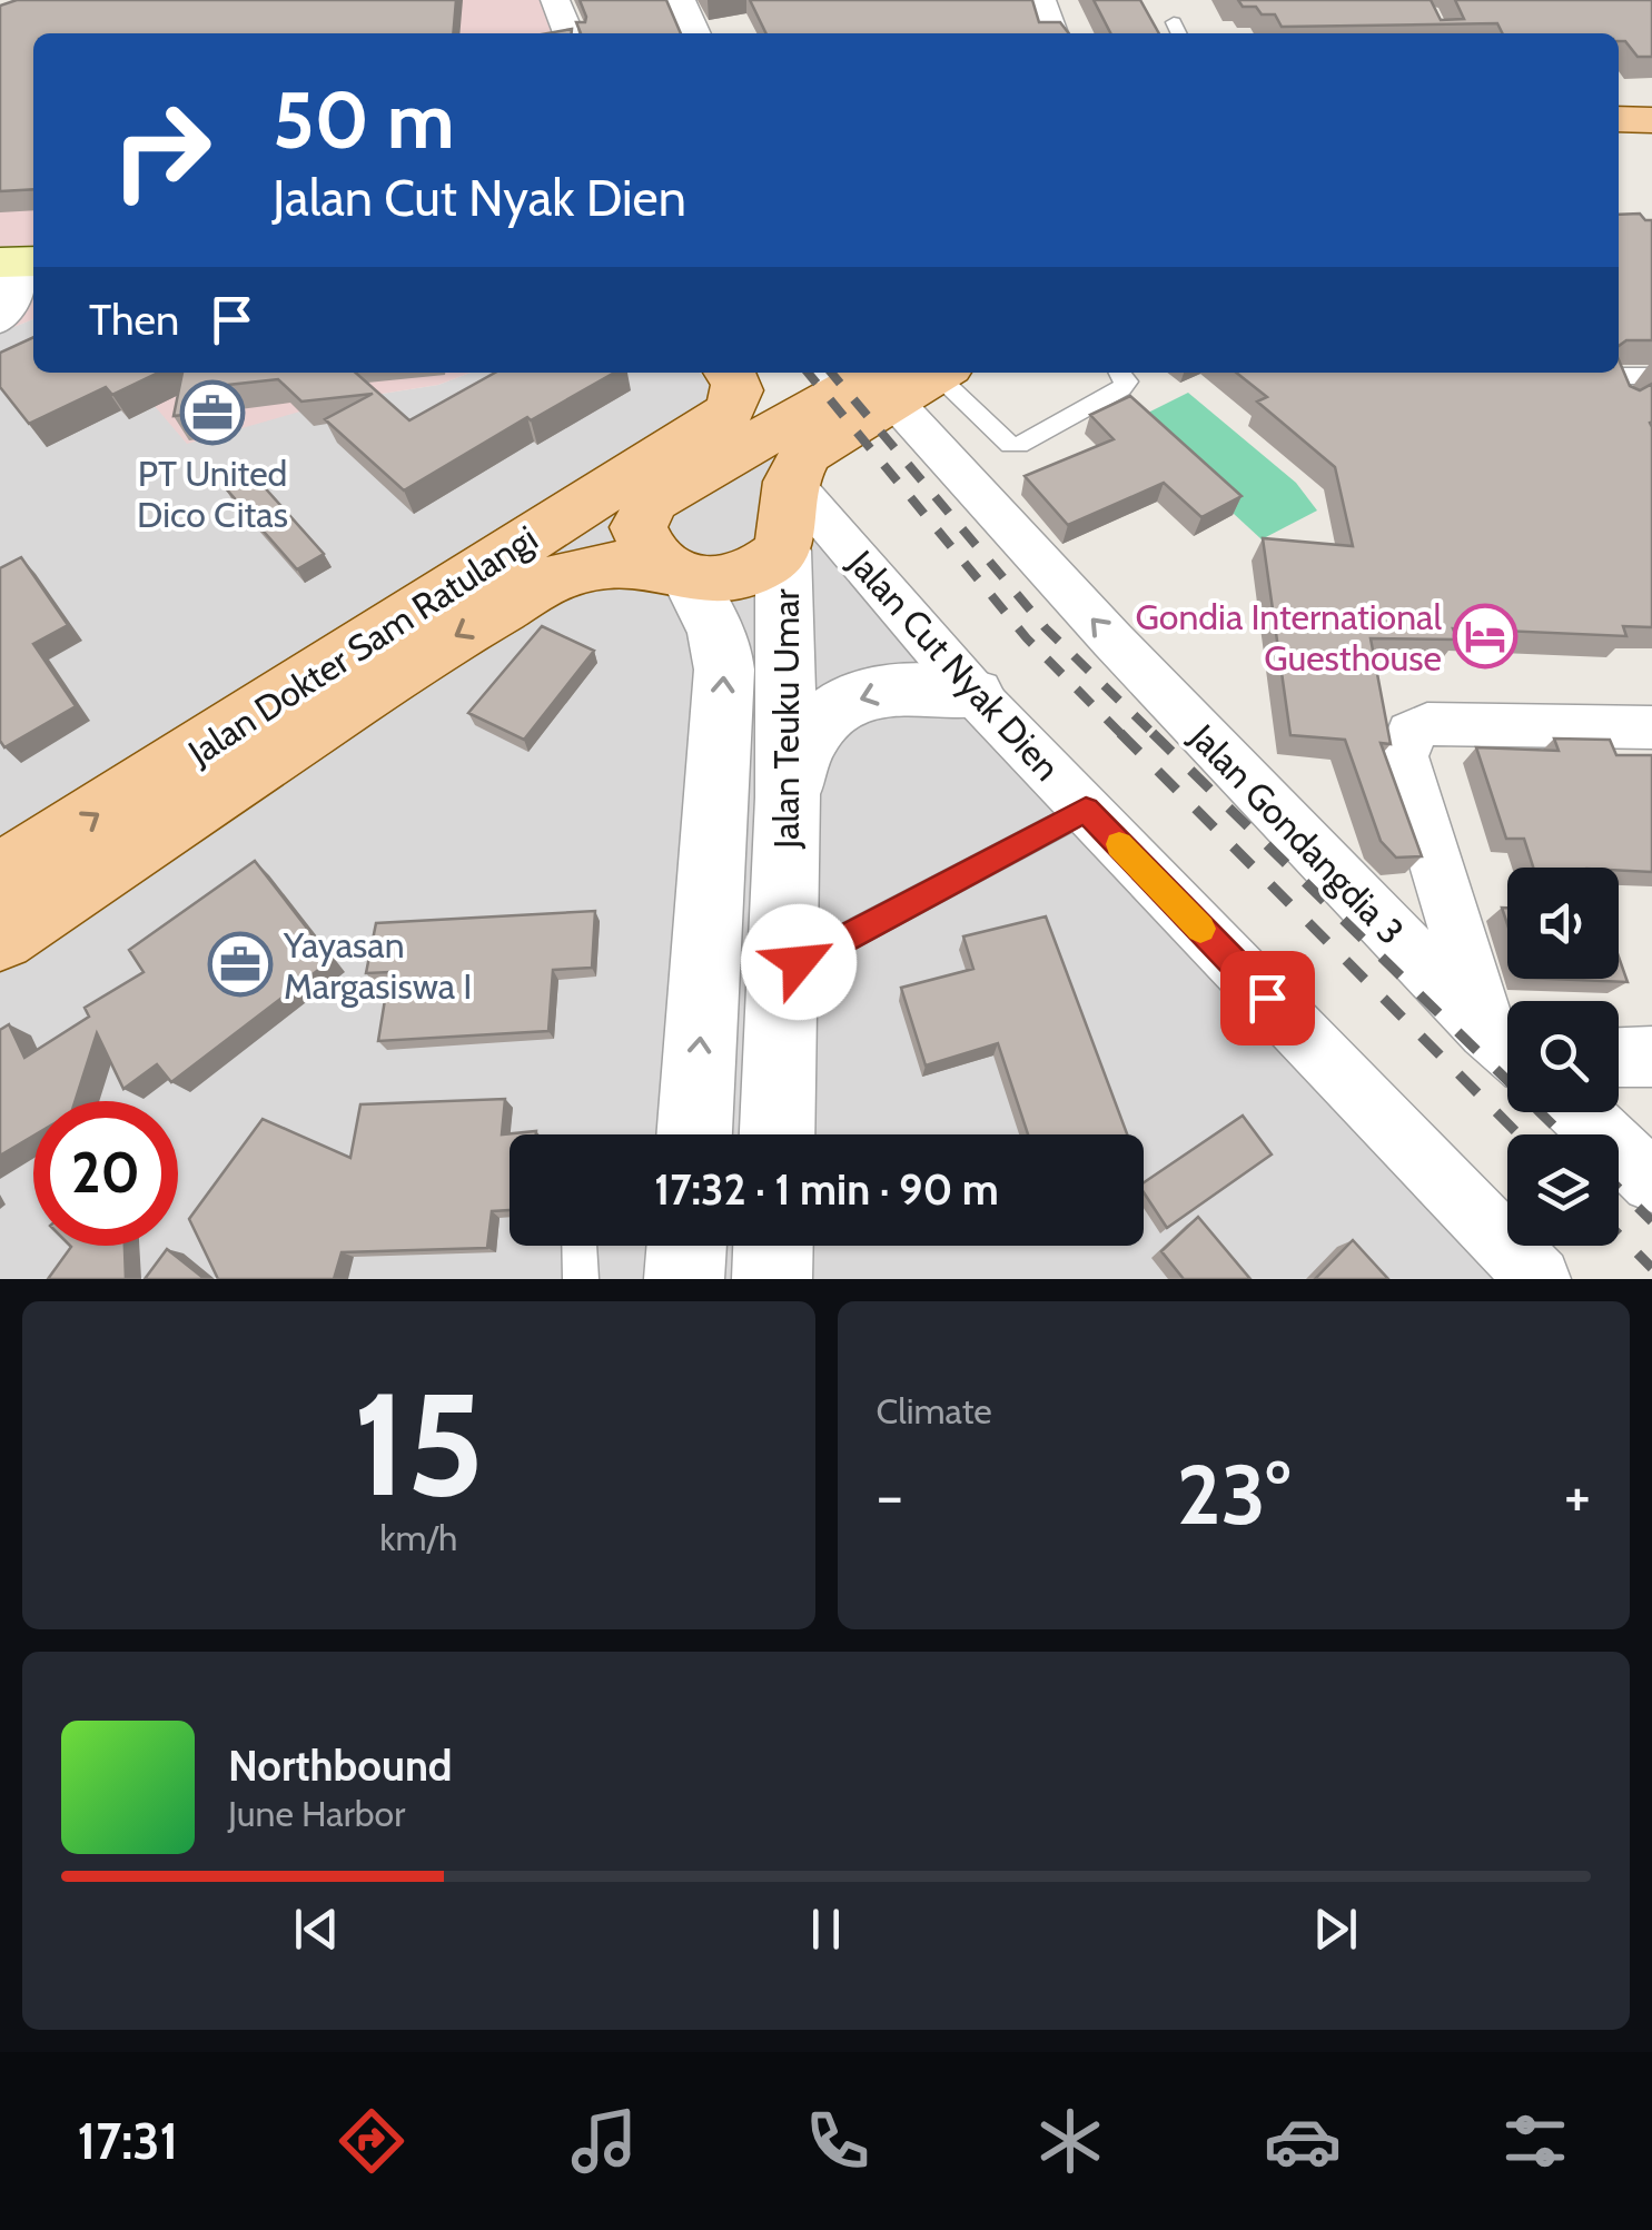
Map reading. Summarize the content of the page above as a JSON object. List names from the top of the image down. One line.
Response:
{"streets":{"main road":["Jalan Dokter Sam Ratulangi"],"street":["Jalan Cut Nyak Dien","Jalan Teuku Umar","Jalan Gondangdia 3"]},"crossings":[["Jalan Dokter Sam Ratulangi","Jalan Teuku Umar"]],"one_way":["Jalan Gondangdia 3"],"places":{"office":["PT United Dico Citas","Yayasan Margasiswa I"],"hotel":["Gondia International Guesthouse"]},"page":{"turn":["50 m","Jalan Cut Nyak Dien"],"then":"Then","limit":"20","trip":"17:32 · 1 min · 90 m","tile":[["15","km/h"],"Climate"],"heat":["−","23°","+"],"song":["Northbound","June Harbor"],"tabs":"17:31"}}
